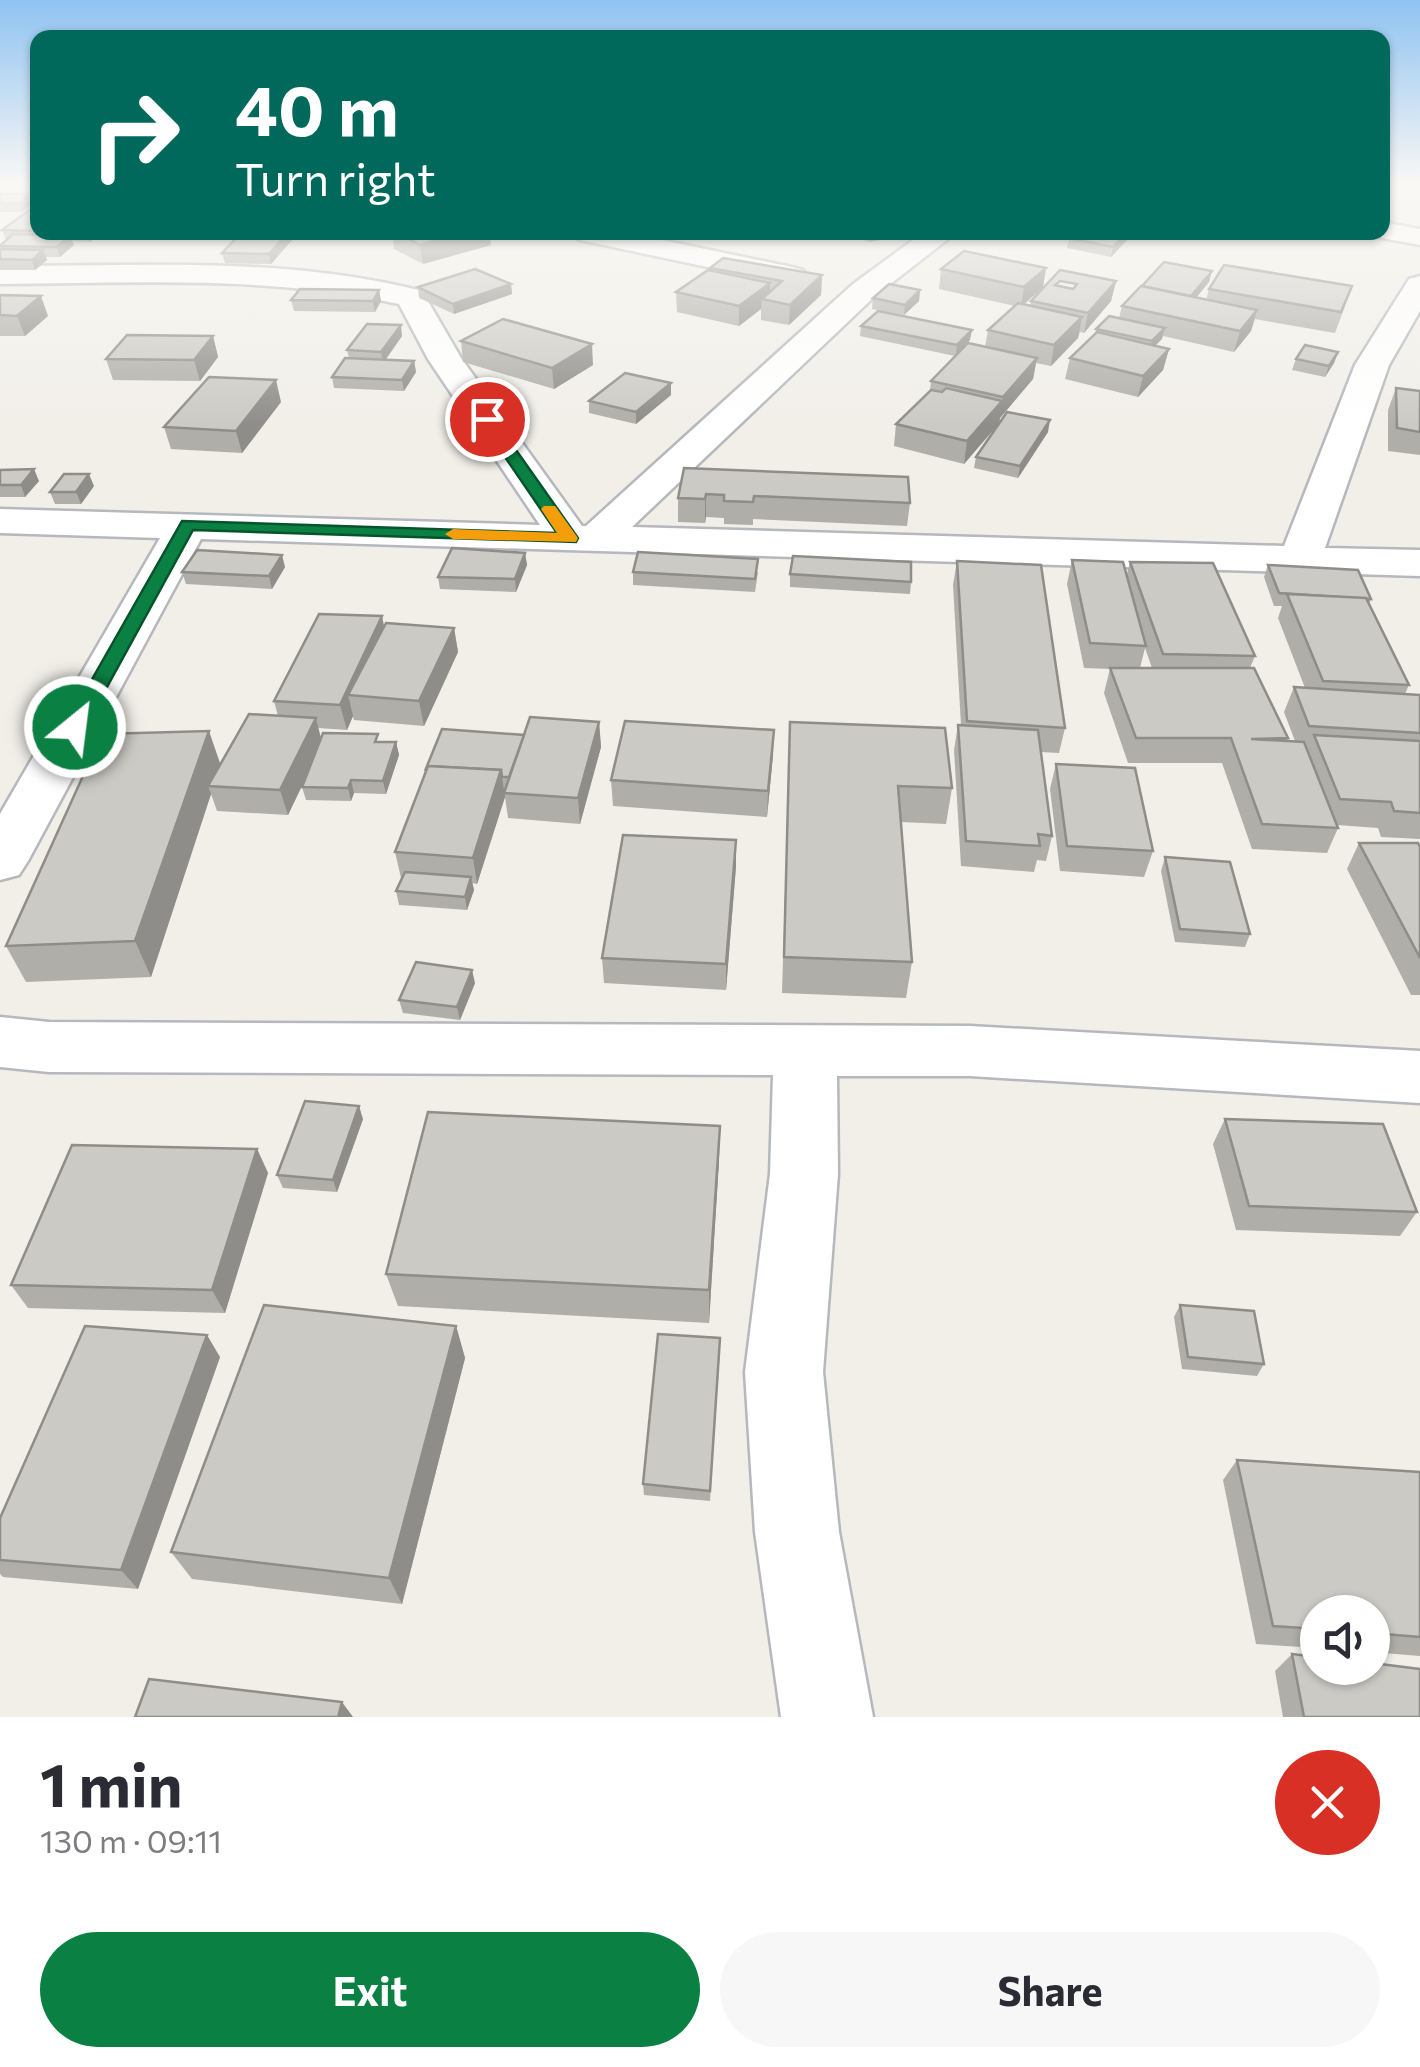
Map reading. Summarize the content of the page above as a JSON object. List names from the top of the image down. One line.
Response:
{"page":{"turn":["40 m","Turn right"],"heading":["1 min","130 m · 09:11"],"buttons":["Exit","Share"]}}
